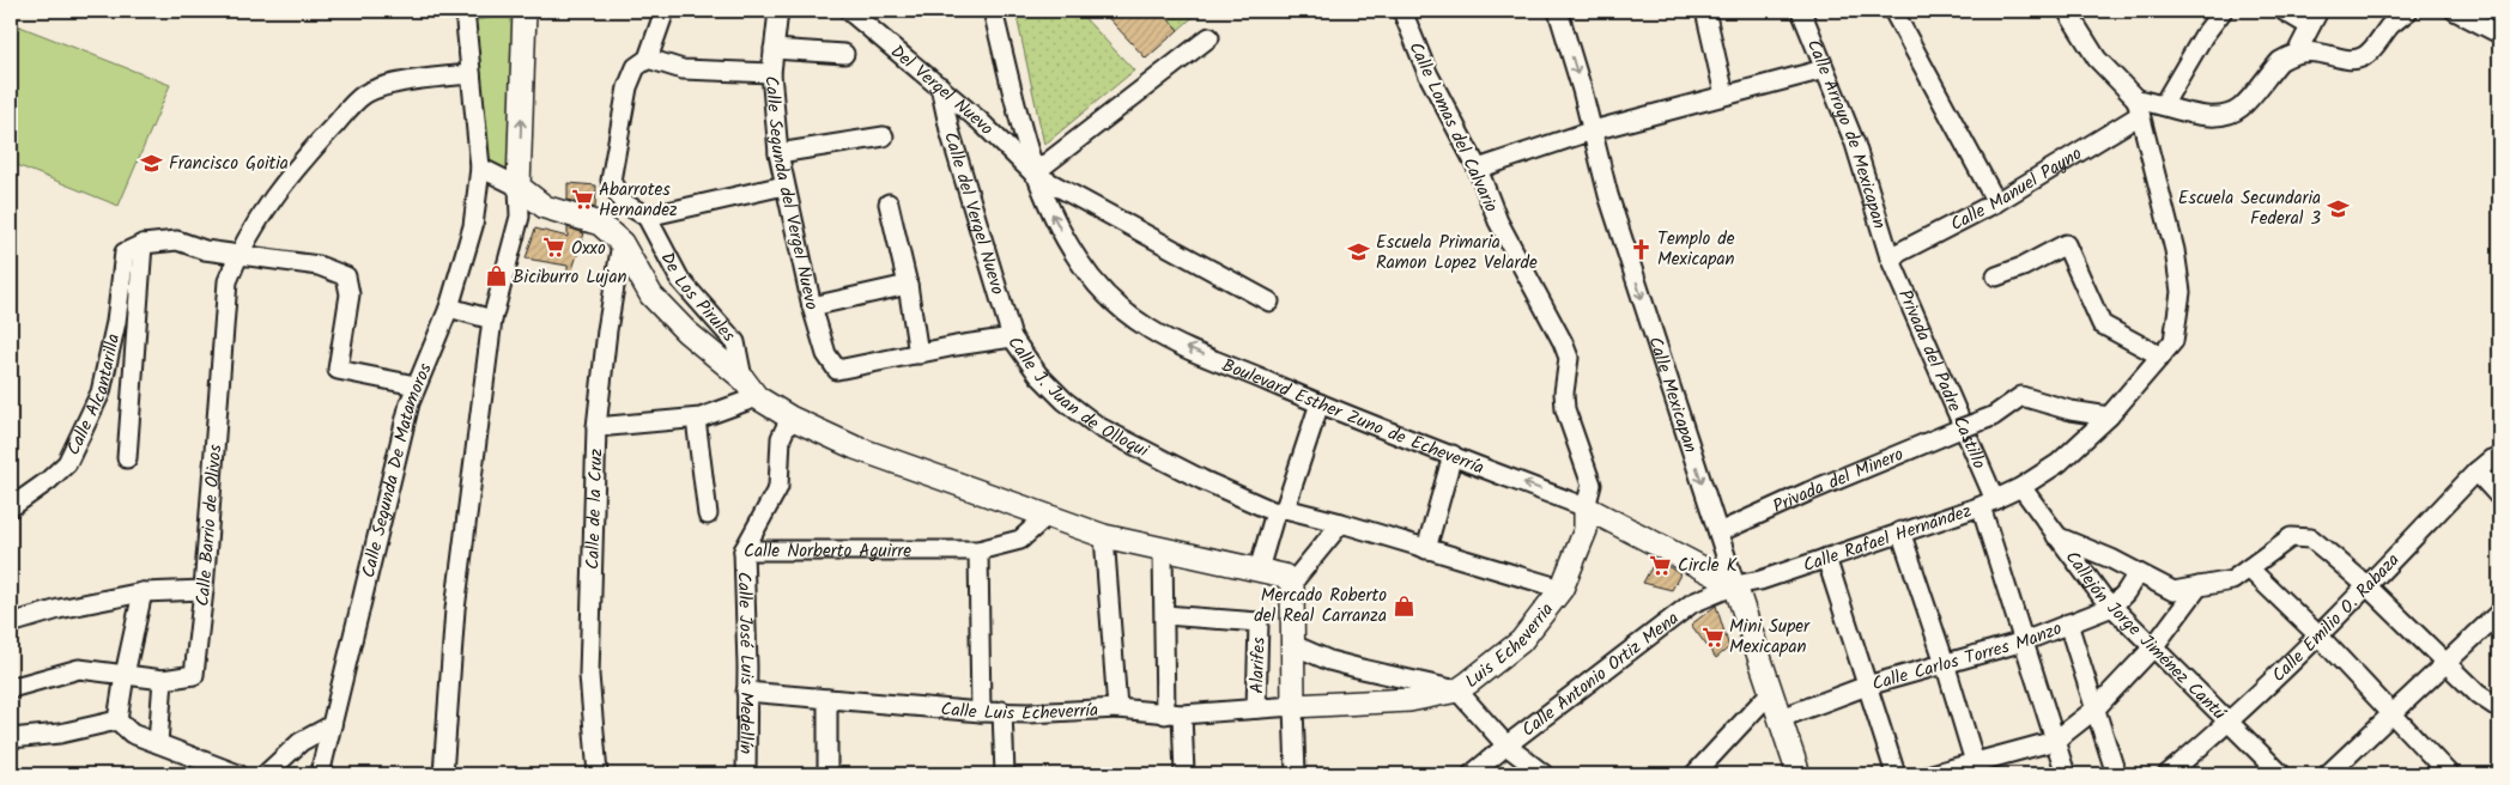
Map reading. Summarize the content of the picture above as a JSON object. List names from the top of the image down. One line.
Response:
{"streets":{"street":["Del Vergel Nuevo","Calle Lomas del Calvario","Calle Arroyo de Mexicapan","Calle Manuel Payno","Calle Segunda del Vergel Nuevo","Calle del Vergel Nuevo","De Los Pirules","Privada del Padre Castillo","Calle Alcantarilla","Calle Mexicapan","Calle J. Juan de Olloqui","Boulevard Esther Zuno de Echeverría","Calle Segunda De Matamoros","Privada del Minero","Calle de la Cruz","Calle Barrio de Olivos","Calle Rafael Hernández","Calle Norberto Aguirre","Calle Emilio O. Rabaza","Callejón Jorge Jiménez Cantú","Luis Echeverria","Calle Carlos Torres Manzo","Calle José Luis Medellín","Alarifes","Calle Antonio Ortiz Mena","Calle Luis Echeverría"]},"crossings":[["Del Vergel Nuevo","Calle del Vergel Nuevo"],["Del Vergel Nuevo","Boulevard Esther Zuno de Echeverría"],["Calle Lomas del Calvario","Boulevard Esther Zuno de Echeverría"],["Calle Lomas del Calvario","Luis Echeverria"],["Calle Arroyo de Mexicapan","Calle Manuel Payno"],["Calle Arroyo de Mexicapan","Privada del Padre Castillo"],["Calle Manuel Payno","Privada del Padre Castillo"],["Calle Manuel Payno","Calle Rafael Hernández"],["Calle Segunda del Vergel Nuevo","Calle J. Juan de Olloqui"],["Calle del Vergel Nuevo","Calle J. Juan de Olloqui"],["Privada del Padre Castillo","Calle Rafael Hernández"],["Privada del Padre Castillo","Calle Carlos Torres Manzo"],["Calle Mexicapan","Boulevard Esther Zuno de Echeverría"],["Calle Mexicapan","Privada del Minero"],["Calle Mexicapan","Calle Rafael Hernández"],["Calle Mexicapan","Calle Carlos Torres Manzo"],["Calle Mexicapan","Calle Antonio Ortiz Mena"],["Calle J. Juan de Olloqui","Luis Echeverria"],["Boulevard Esther Zuno de Echeverría","Calle Rafael Hernández"],["Boulevard Esther Zuno de Echeverría","Luis Echeverria"],["Boulevard Esther Zuno de Echeverría","Calle Antonio Ortiz Mena"],["Privada del Minero","Calle Rafael Hernández"],["Calle Rafael Hernández","Callejón Jorge Jiménez Cantú"],["Calle Rafael Hernández","Calle Antonio Ortiz Mena"],["Calle Norberto Aguirre","Calle José Luis Medellín"],["Calle Emilio O. Rabaza","Callejón Jorge Jiménez Cantú"],["Callejón Jorge Jiménez Cantú","Calle Carlos Torres Manzo"],["Luis Echeverria","Calle Luis Echeverría"],["Calle José Luis Medellín","Calle Luis Echeverría"],["Alarifes","Calle Luis Echeverría"]],"one_way":["Calle Mexicapan"],"places":{"school or university":["Francisco Goitia","Escuela Secundaria Federal 3","Escuela Primaria Ramon Lopez Velarde"],"supermarket":["Abarrotes Hernandez","Oxxo","Circle K","Mini Super Mexicapan"],"church":["Templo de Mexicapan"],"shop":["Biciburro Lujan","Mercado Roberto del Real Carranza"]}}
